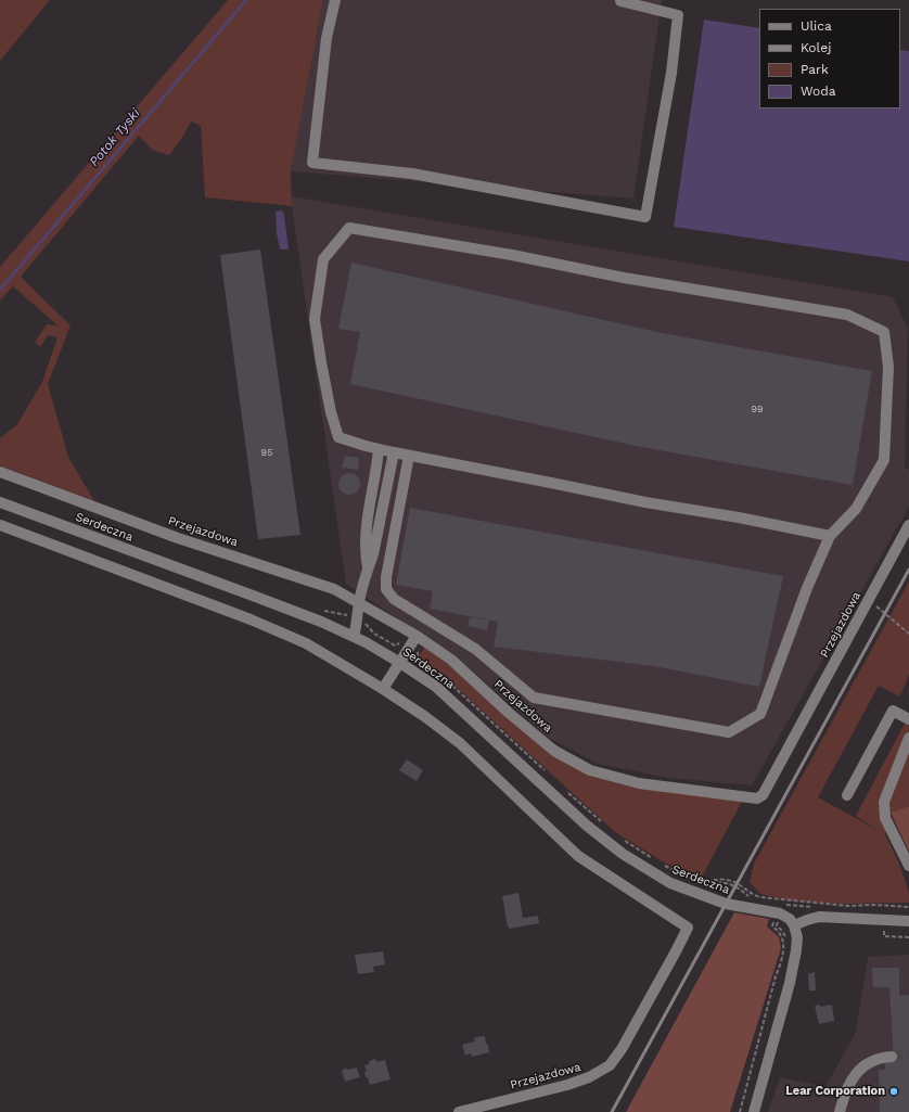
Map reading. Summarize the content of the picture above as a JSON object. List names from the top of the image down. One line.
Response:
{"streets":{"street":["Serdeczna","Przejazdowa"]},"water":["Potok Tyski"],"places":["Lear Corporation"],"house_numbers":["99","95"],"legend":["Ulica","Kolej","Park","Woda"]}
